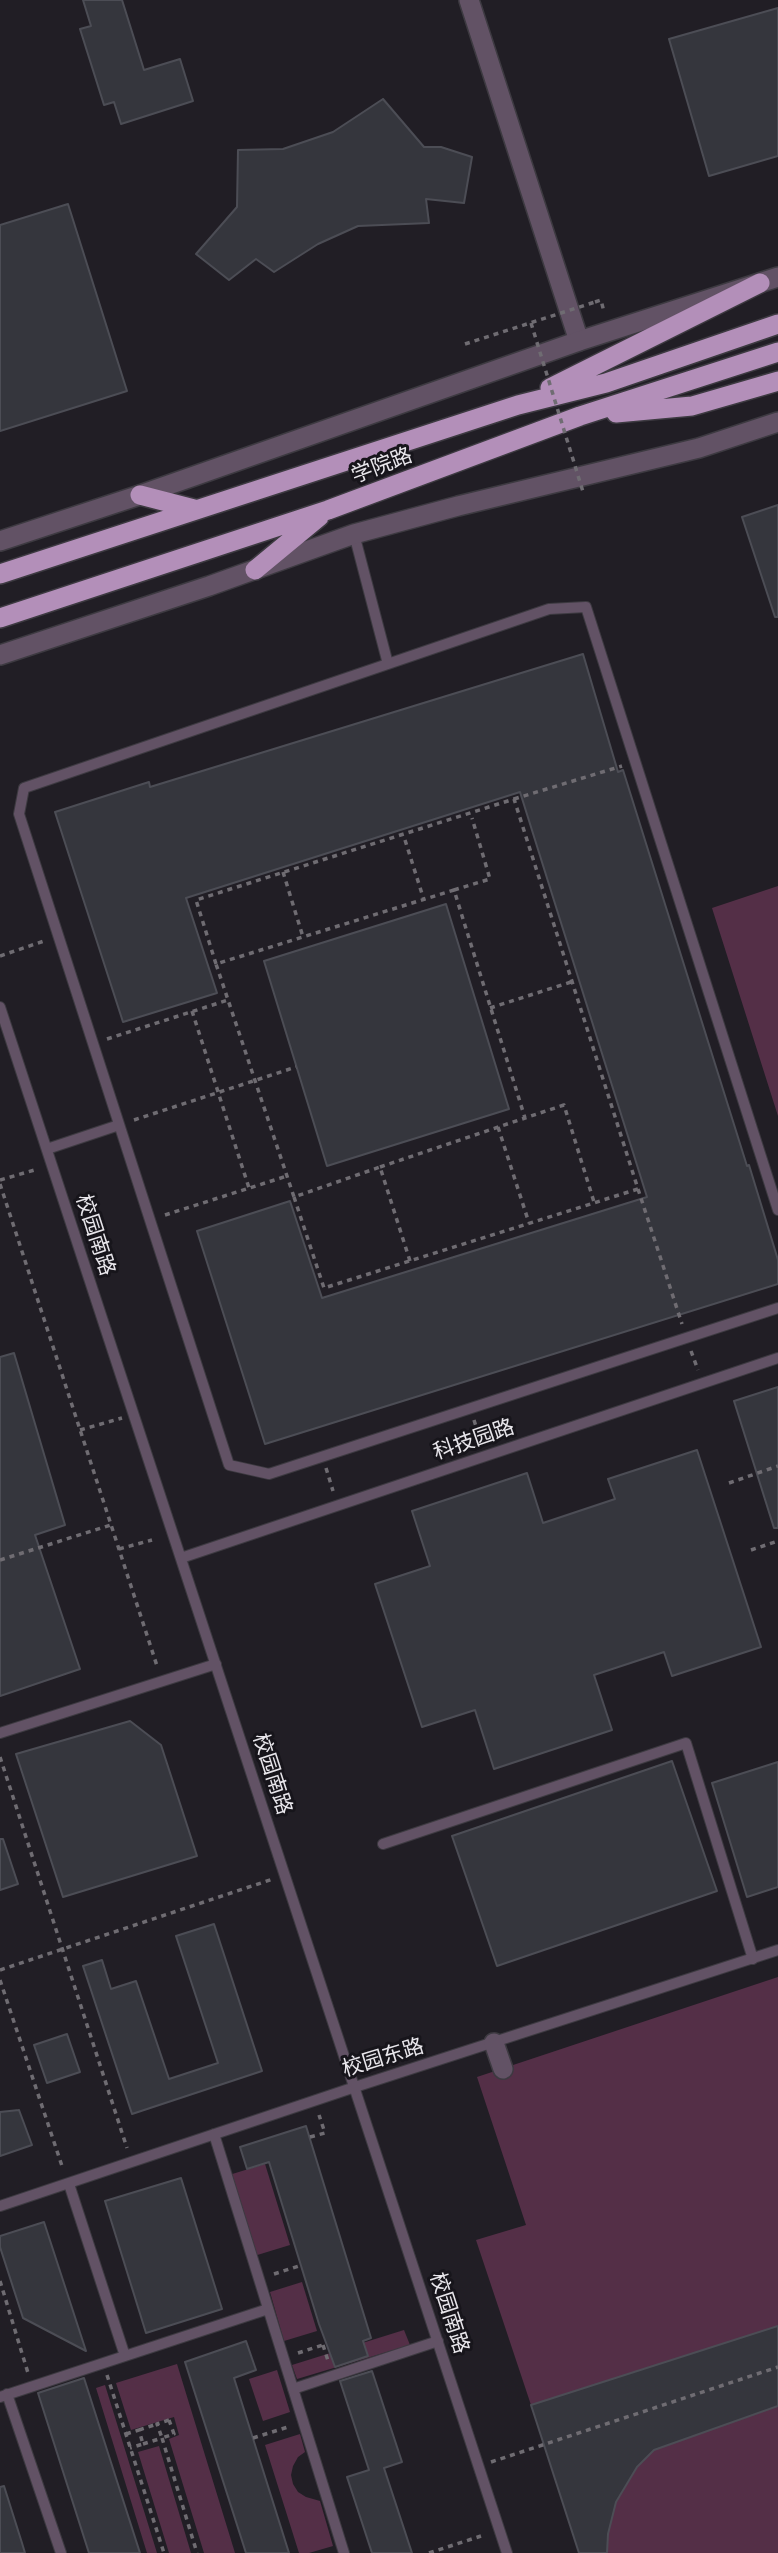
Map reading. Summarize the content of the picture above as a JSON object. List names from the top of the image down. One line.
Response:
{"streets":{"highway":["学院路"],"lane":["校园南路","科技园路","校园东路"]},"crossings":[["校园南路","科技园路"],["校园南路","校园东路"]]}
